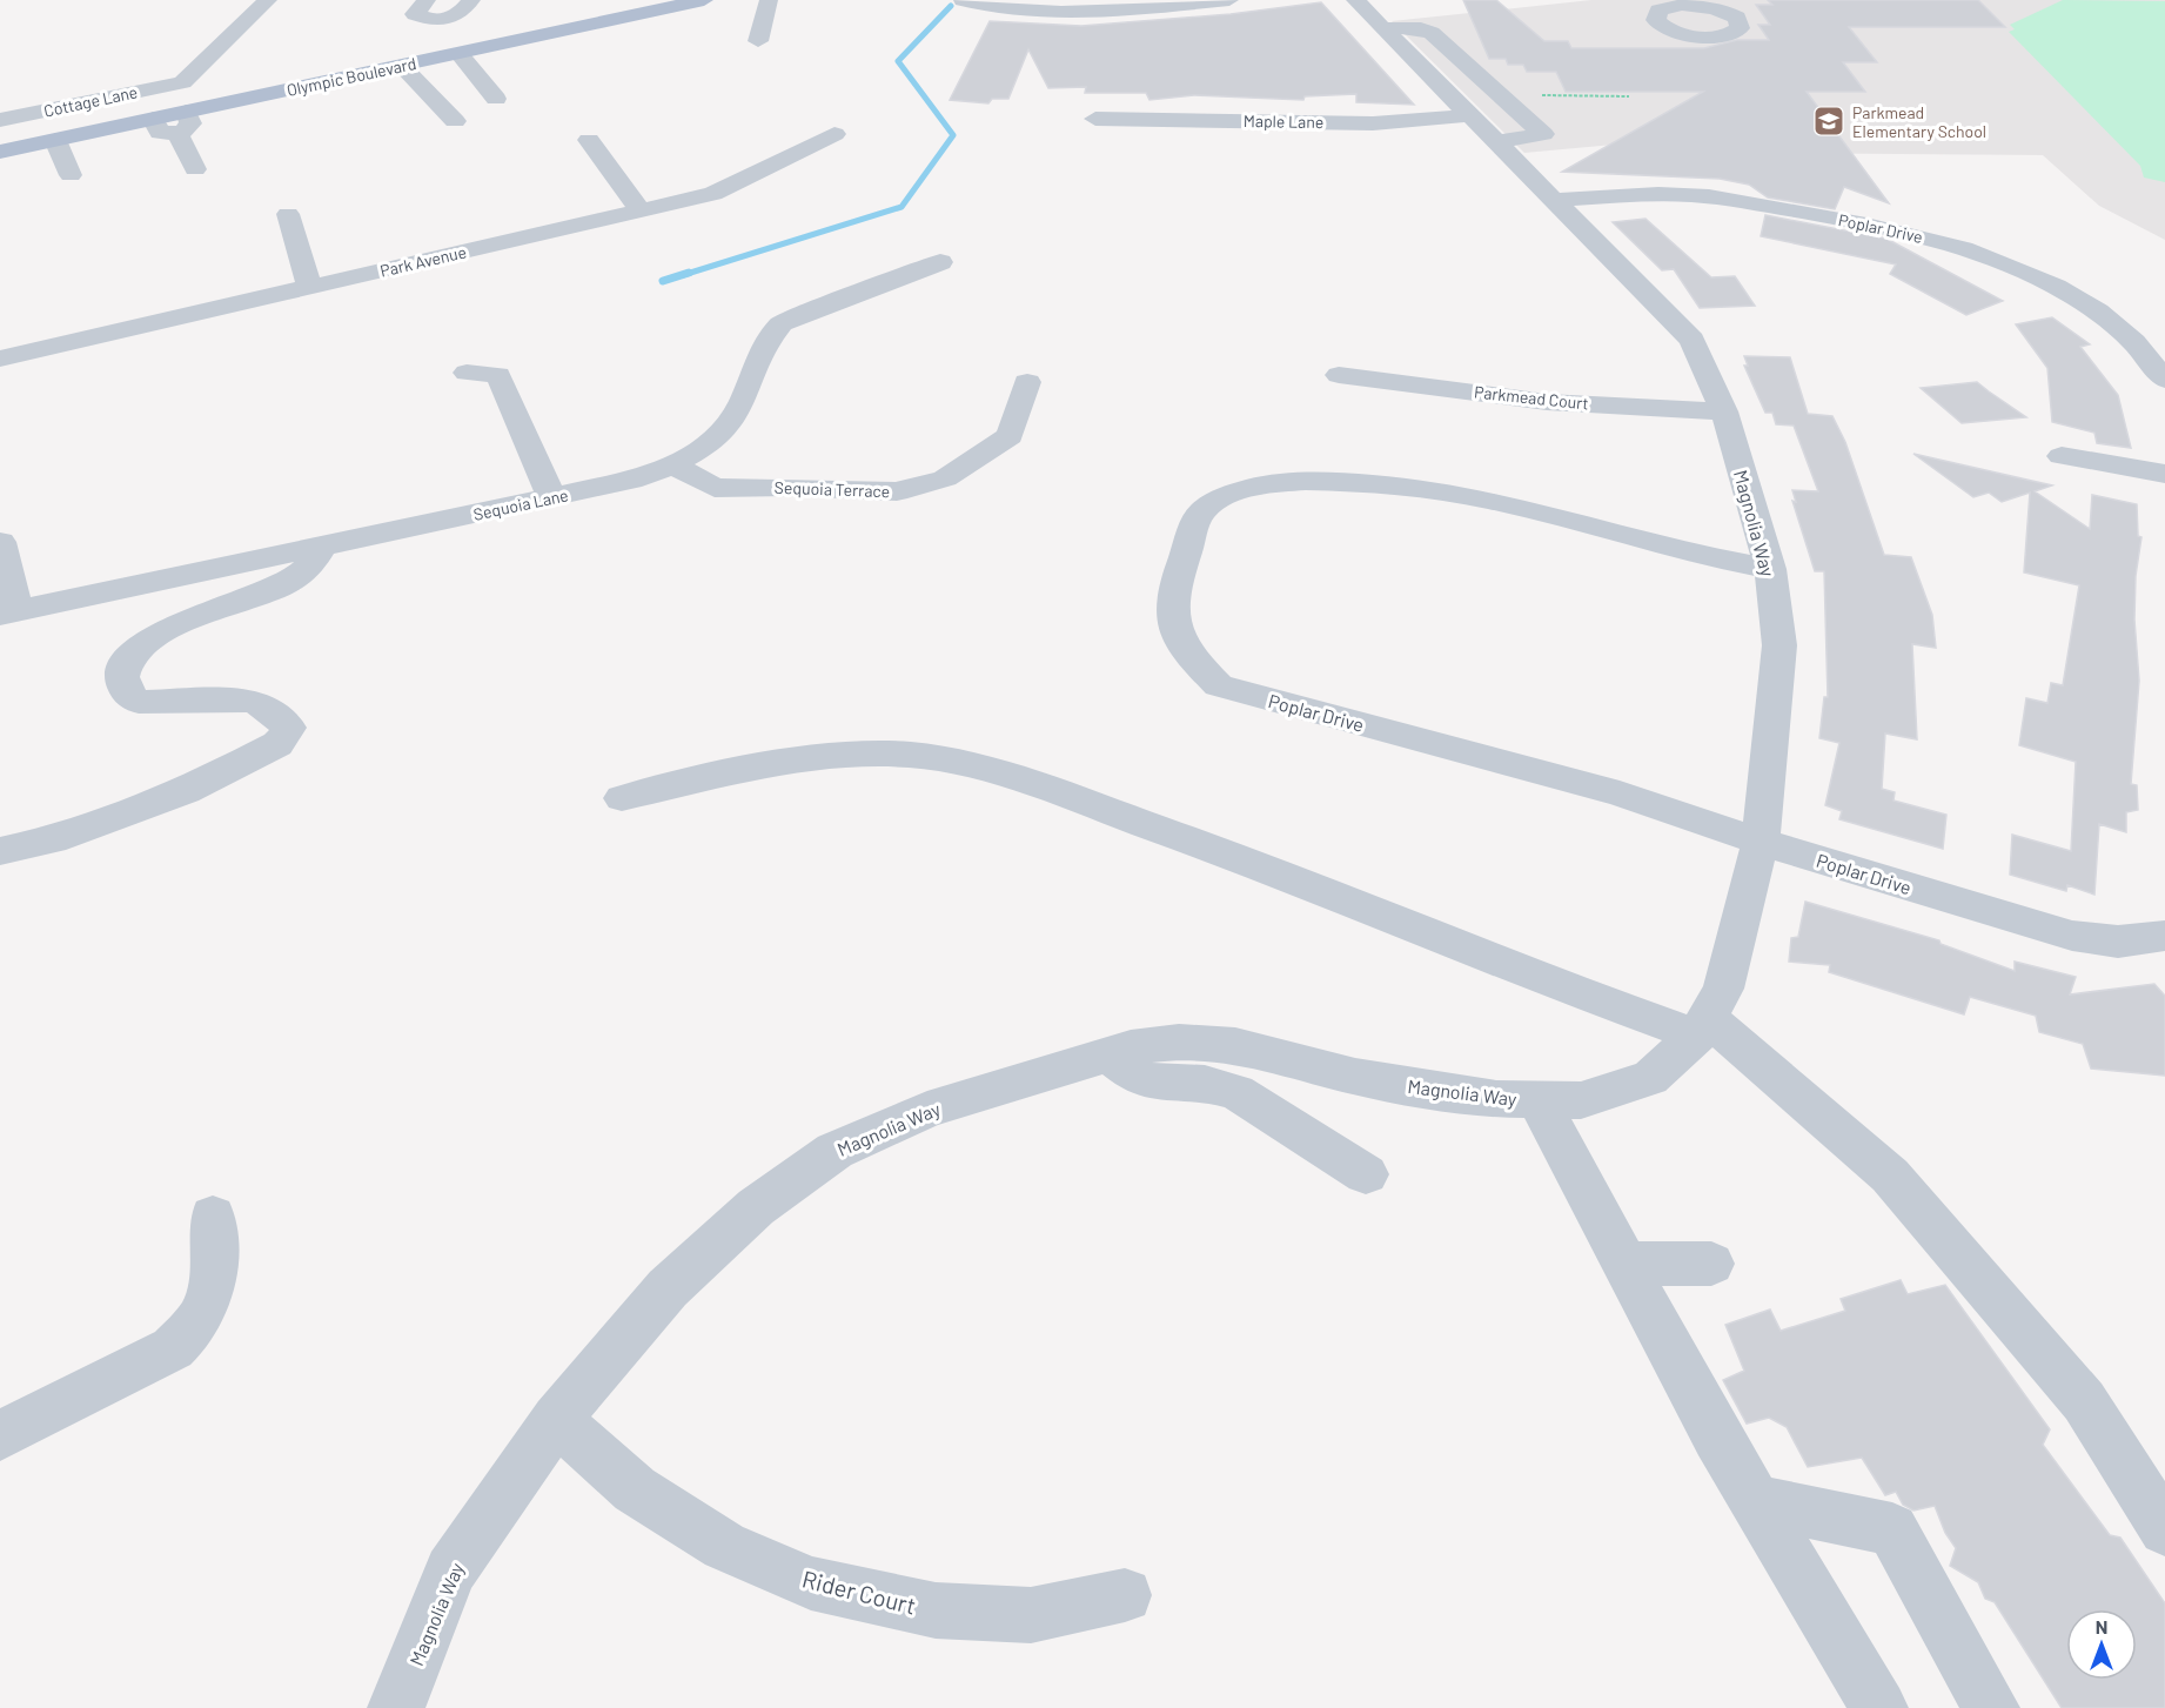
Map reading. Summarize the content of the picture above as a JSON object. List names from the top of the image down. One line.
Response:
{"streets":{"main road":["Olympic Boulevard"],"street":["Cottage Lane","Maple Lane","Poplar Drive","Park Avenue","Parkmead Court","Sequoia Terrace","Sequoia Lane","Magnolia Way","Rider Court"]},"crossings":[["Olympic Boulevard","Cottage Lane"],["Maple Lane","Magnolia Way"],["Poplar Drive","Magnolia Way"],["Parkmead Court","Magnolia Way"],["Sequoia Terrace","Sequoia Lane"],["Magnolia Way","Rider Court"]],"places":{"school or university":["Parkmead Elementary School"]},"north":"top"}
